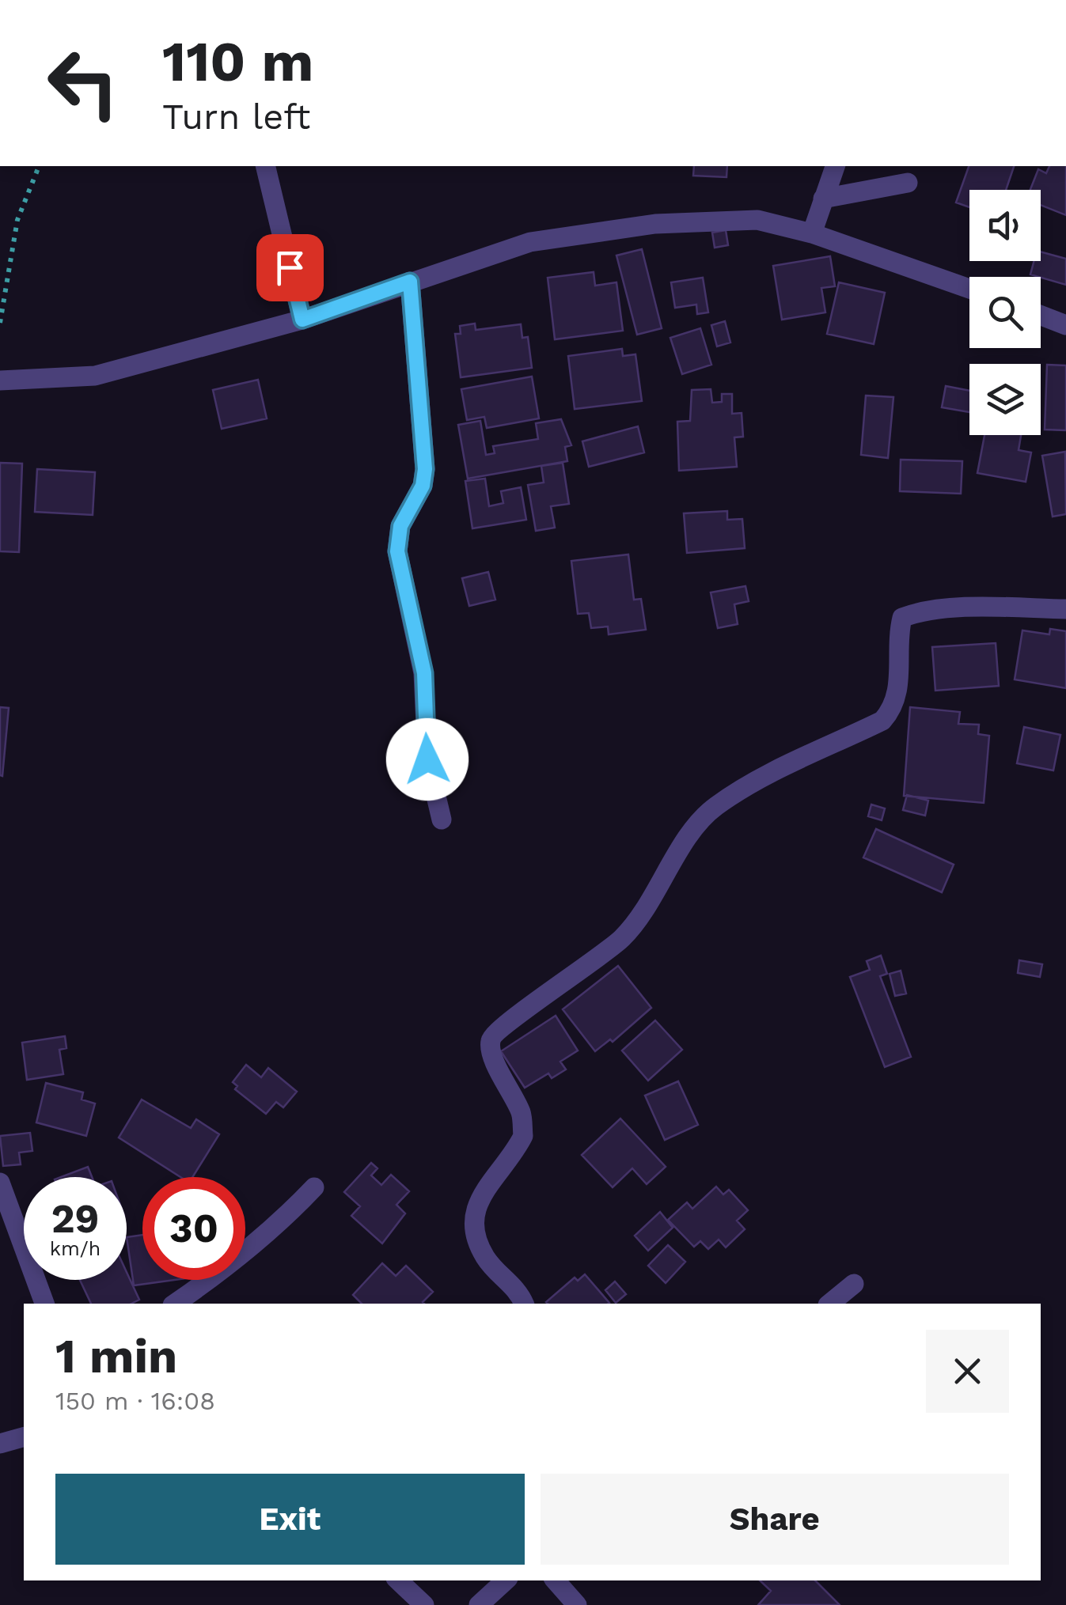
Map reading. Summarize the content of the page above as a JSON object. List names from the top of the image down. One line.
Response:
{"page":{"turn":["110 m","Turn left"],"speed":"29 km/h","limit":"30","heading":["1 min","150 m · 16:08"],"buttons":["Exit","Share"]}}
